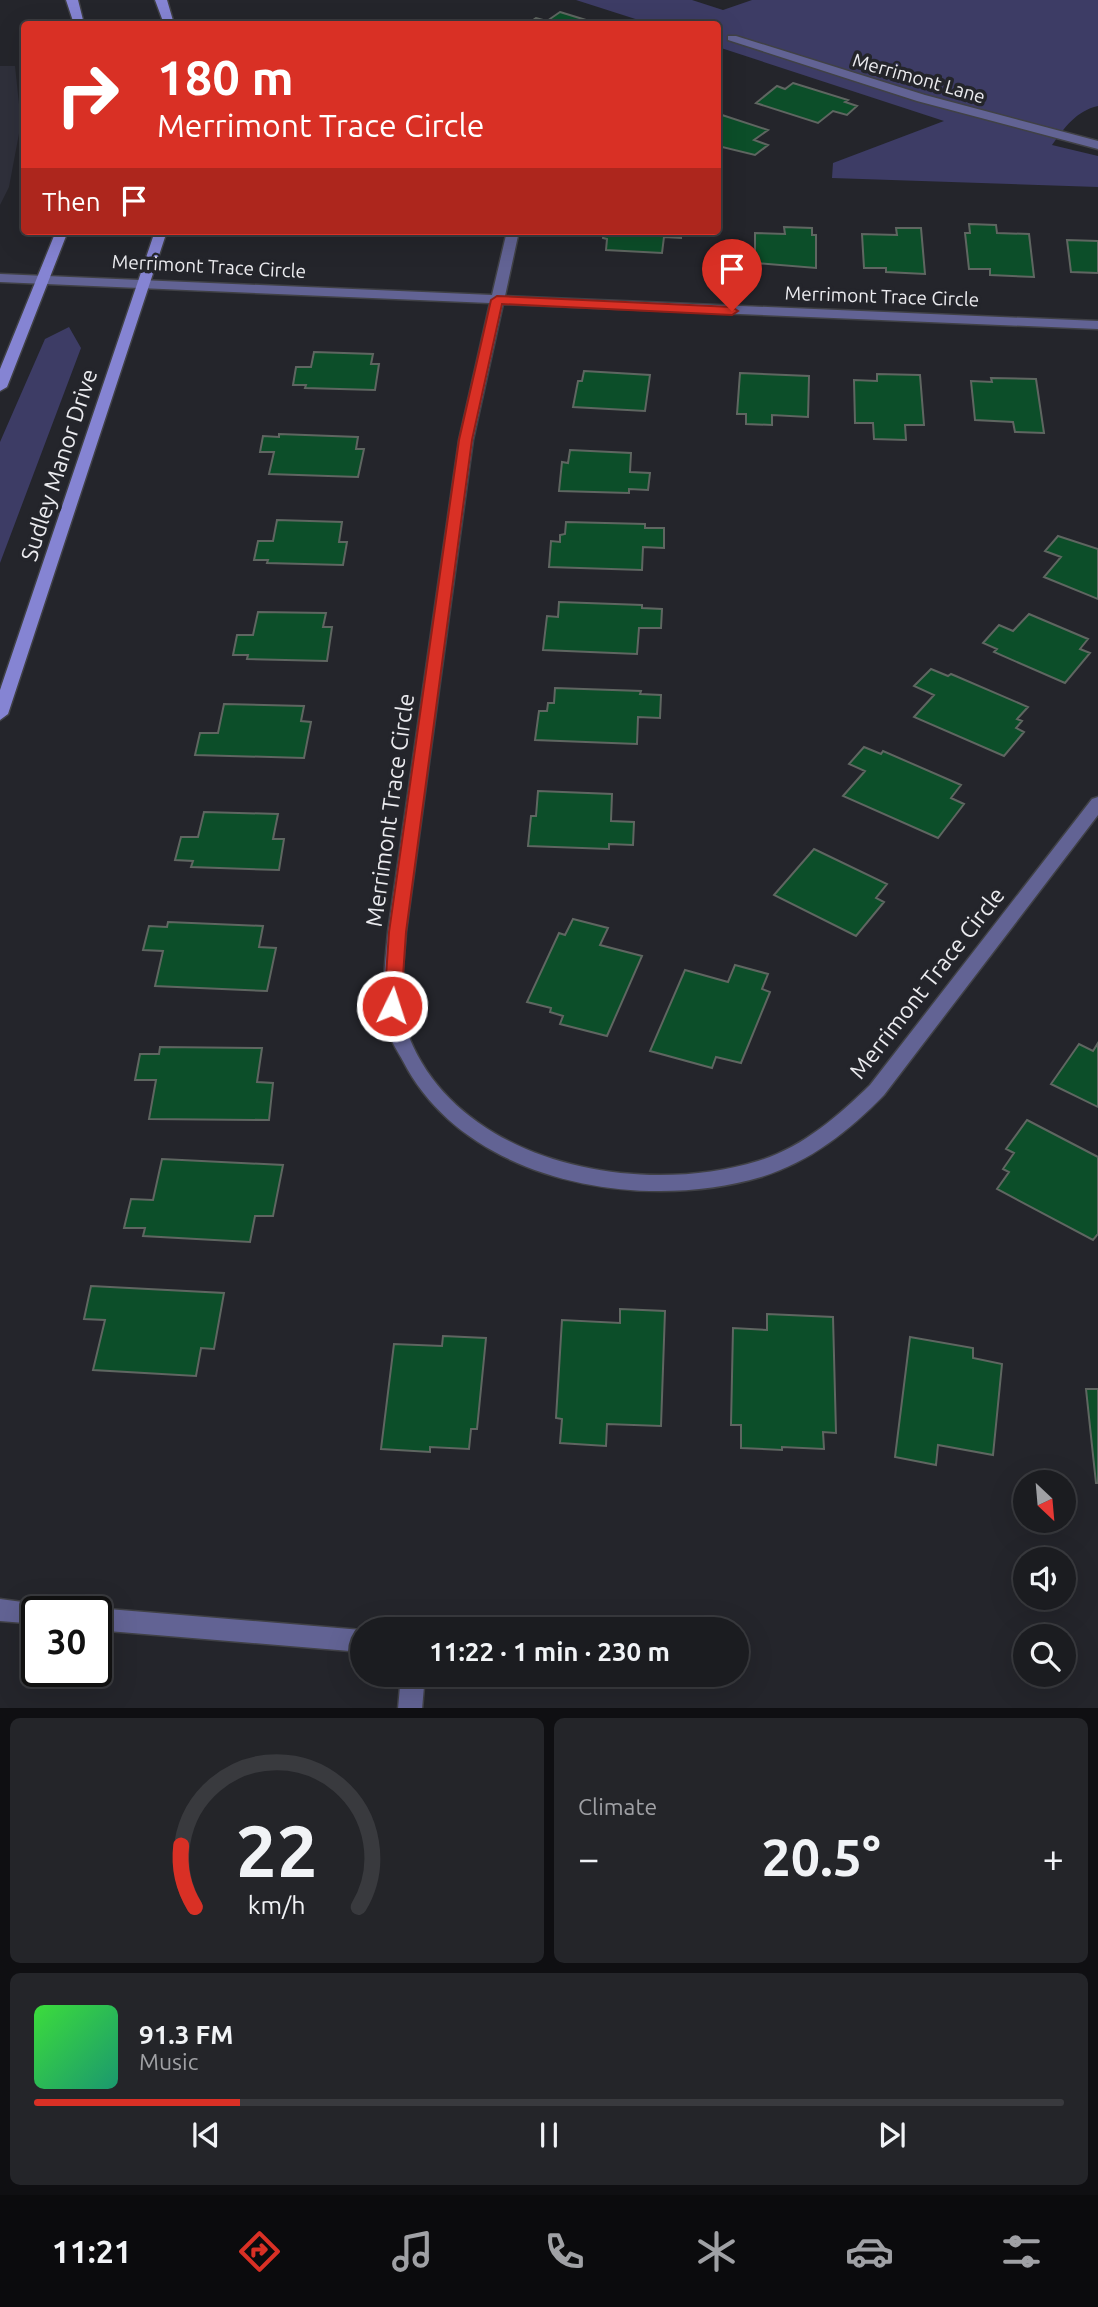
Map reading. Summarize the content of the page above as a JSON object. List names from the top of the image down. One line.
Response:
{"streets":{"main road":["Sudley Manor Drive"],"street":["Merrimont Lane","Merrimont Trace Circle"]},"crossings":[["Merrimont Trace Circle","Sudley Manor Drive"]],"north":"bottom right","page":{"turn":["180 m","Merrimont Trace Circle"],"then":"Then","limit":"30","trip":"11:22 · 1 min · 230 m","tile":"Climate","heat":["−","20.5°","+"],"song":["91.3 FM","Music"],"tabs":"11:21","gauge":["22","km/h"]}}
